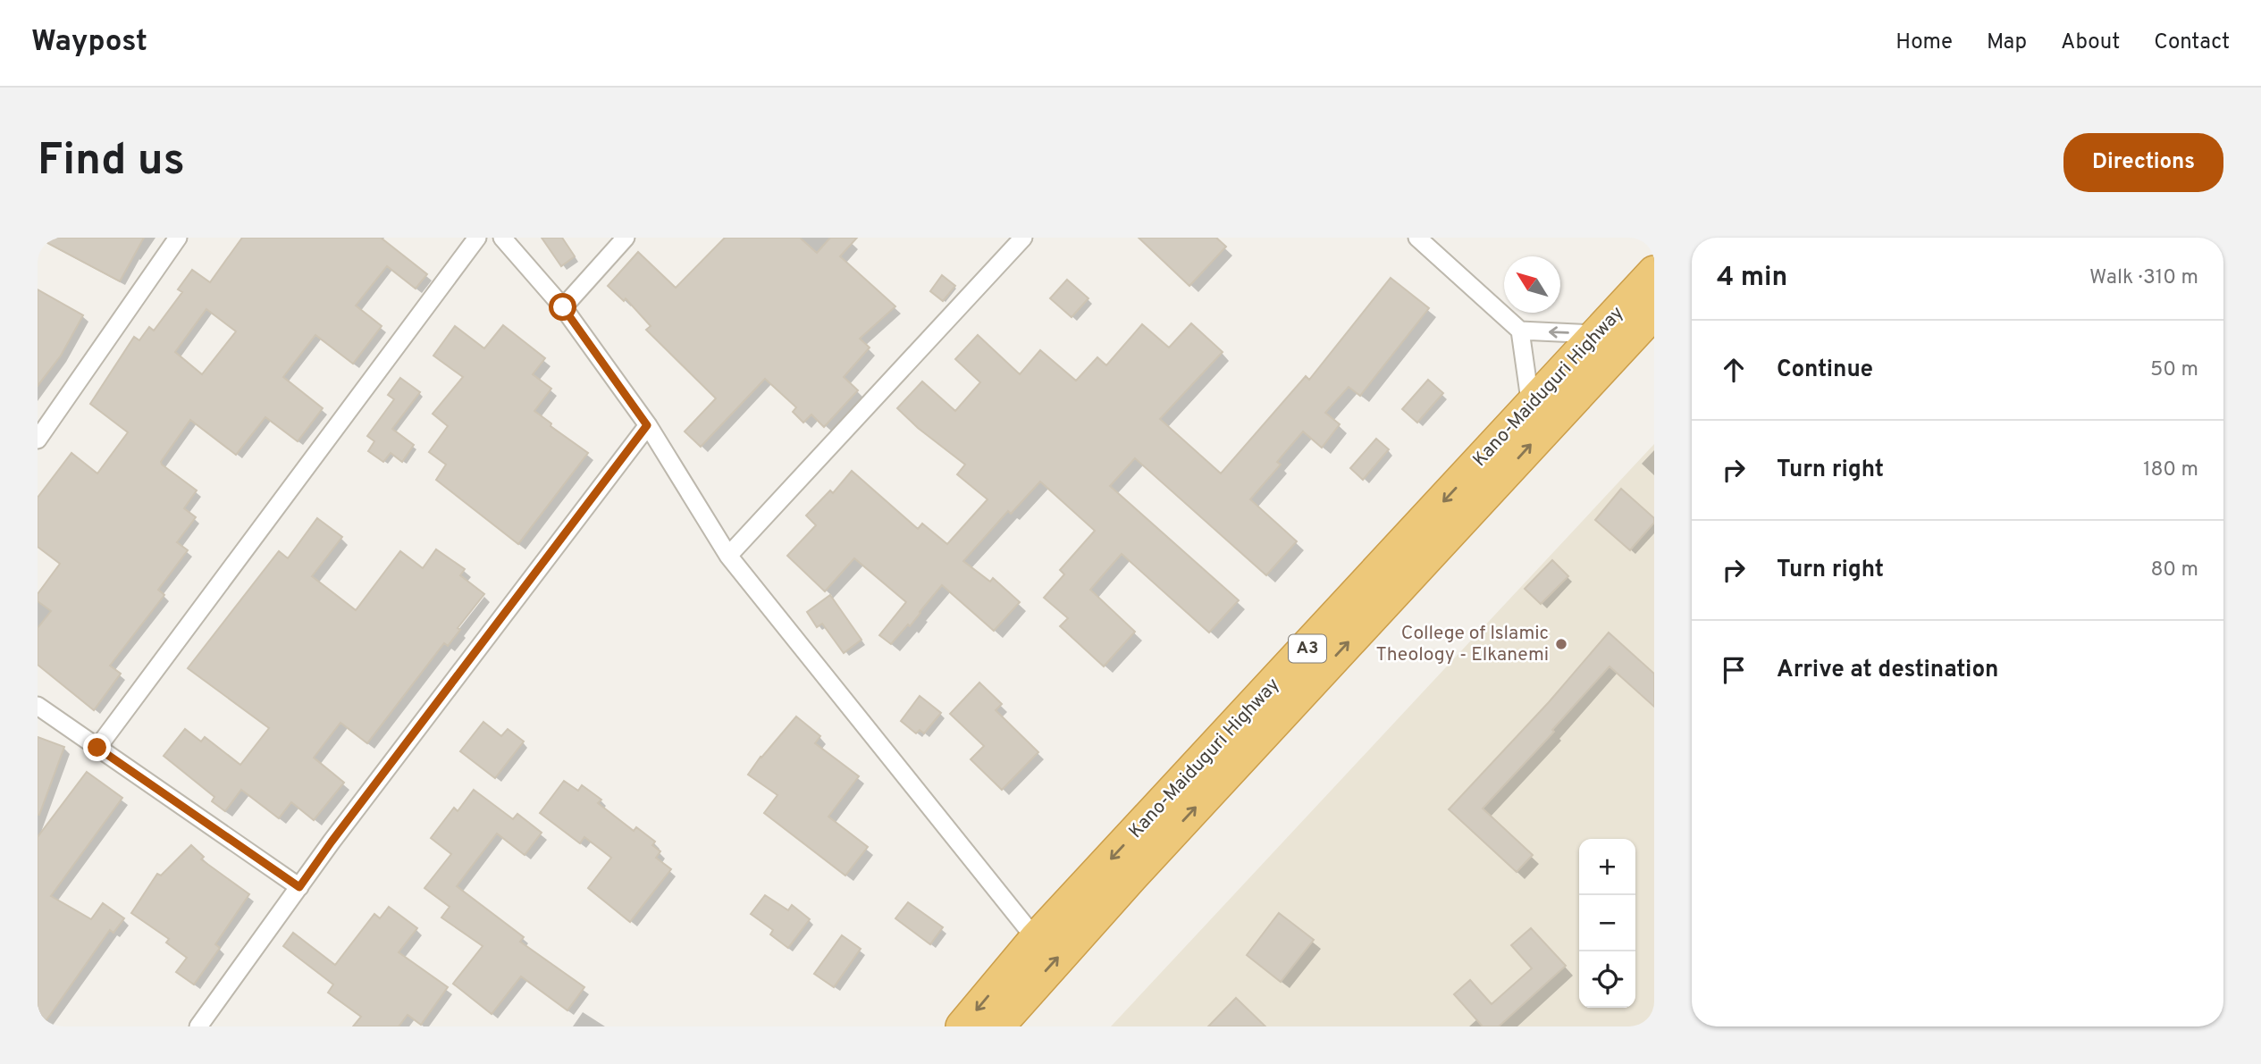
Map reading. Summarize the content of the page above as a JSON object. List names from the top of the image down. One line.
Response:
{"streets":{"highway":["Kano-Maiduguri Highway","A3"]},"places":["College of Islamic Theology - Elkanemi"],"north":"top left","page":{"header":"Waypost","nav":["Home","Map","About","Contact"],"buttons":"Directions","title":"Find us","heading":["4 min","Walk · 310 m"],"list":[["Continue","50 m"],["Turn right","180 m"],["Turn right","80 m"],"Arrive at destination"],"map_buttons":["+","−"]}}
